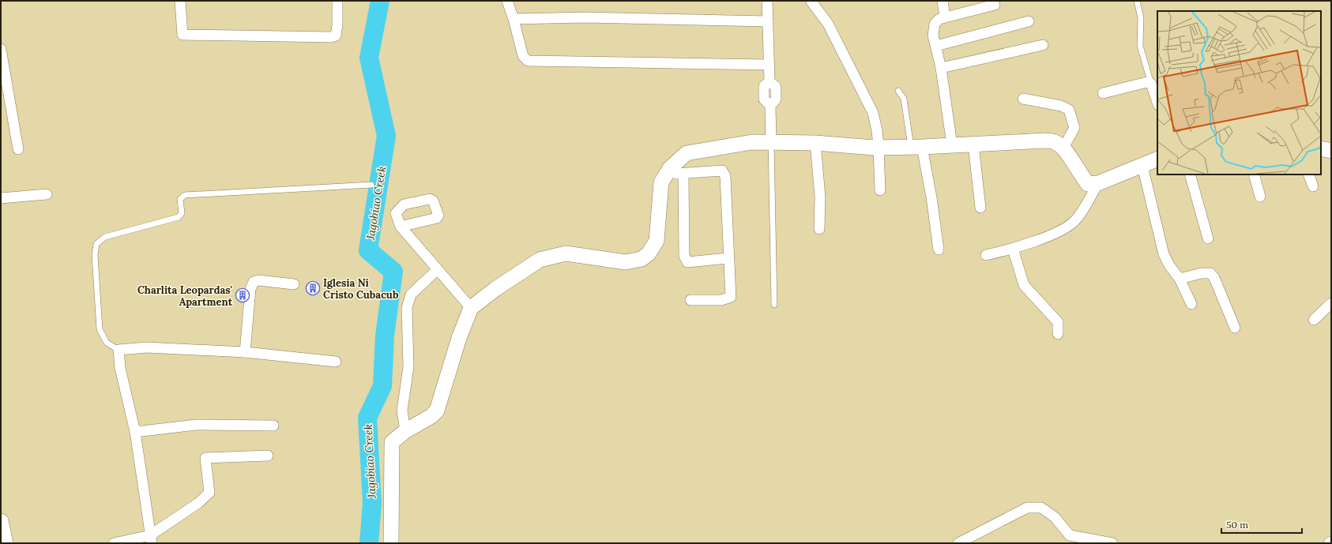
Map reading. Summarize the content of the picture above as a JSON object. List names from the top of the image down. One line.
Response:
{"water":["Jagobiao Creek"],"places":{"building":["Iglesia Ni Cristo Cubacub","Charlita Leopardas' Apartment"]},"scale_bar":"50 m"}
